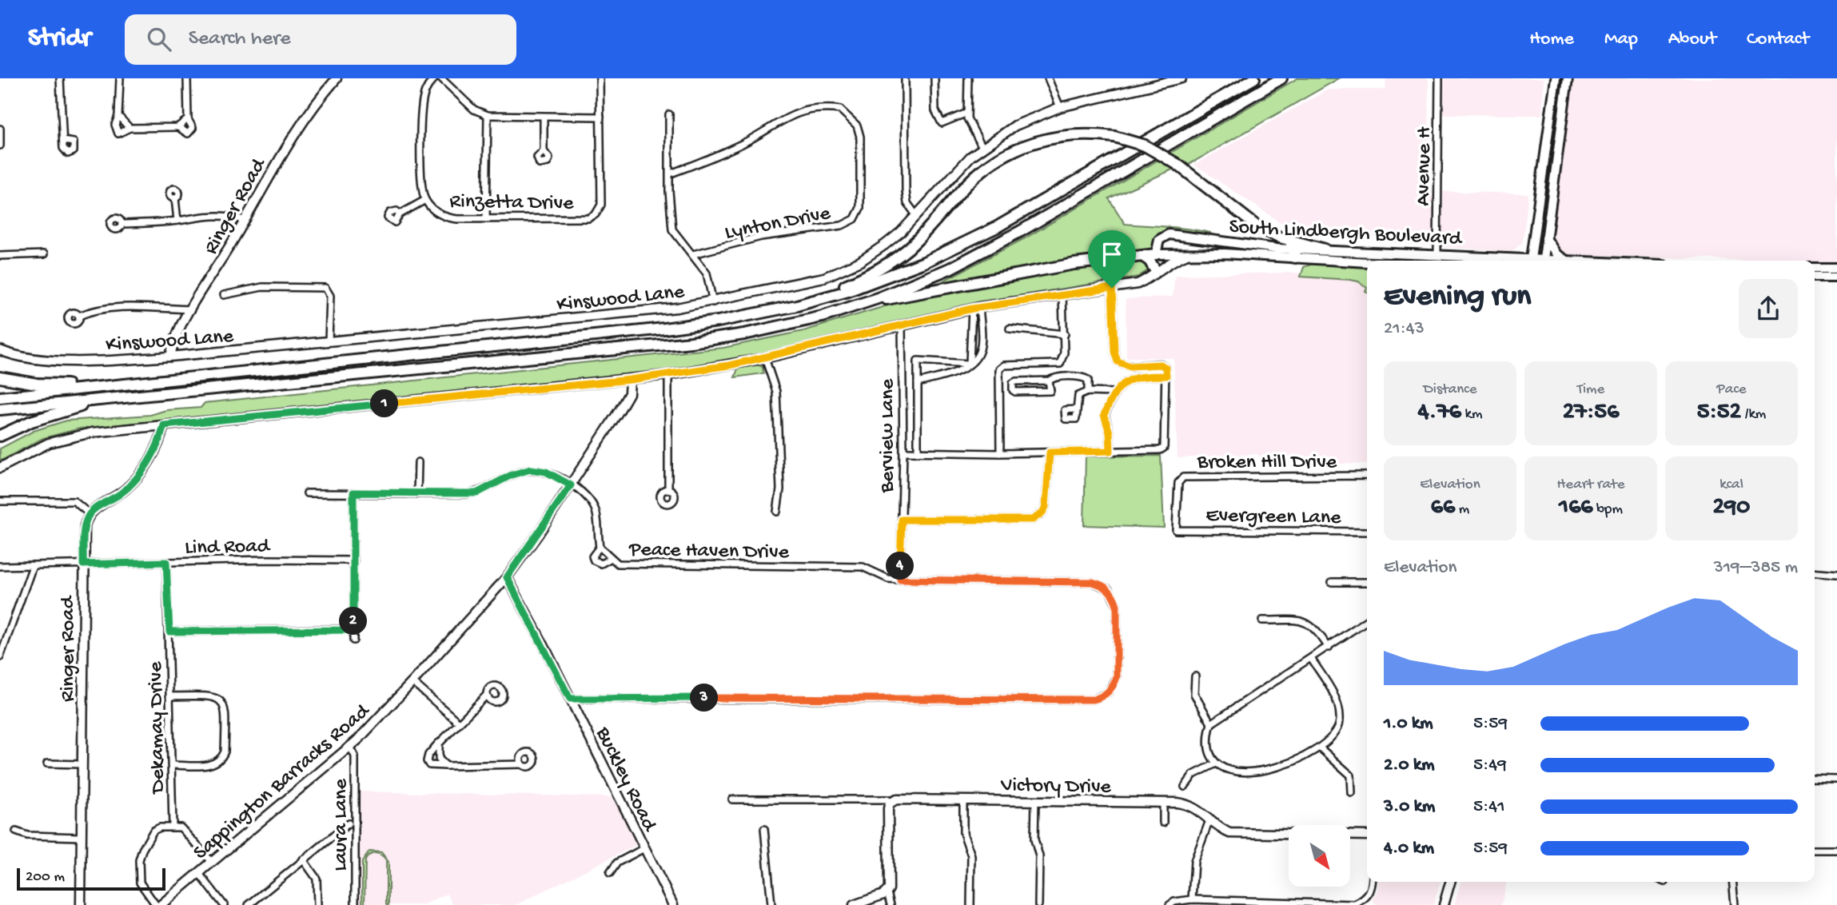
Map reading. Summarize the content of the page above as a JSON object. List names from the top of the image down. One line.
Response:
{"streets":{"main road":["South Lindbergh Boulevard"],"street":["Avenue H","Rinzetta Drive","Ringer Road","Lynton Drive","Kinswood Lane","Berview Lane","Broken Hill Drive","Evergreen Lane","Lind Road","Peace Haven Drive","Dekamay Drive","Buckley Road","Sappington Barracks Road","Victory Drive","Laura Lane"]},"crossings":[["Avenue H","South Lindbergh Boulevard"],["Ringer Road","Kinswood Lane"],["Ringer Road","Lind Road"],["Berview Lane","Peace Haven Drive"],["Broken Hill Drive","Evergreen Lane"],["Lind Road","Dekamay Drive"],["Peace Haven Drive","Buckley Road"],["Peace Haven Drive","Sappington Barracks Road"],["Buckley Road","Sappington Barracks Road"],["Sappington Barracks Road","Laura Lane"]],"scale_bar":"200 m","north":"bottom right","page":{"header":"Stridr","search":"Search here","nav":["Home","Map","About","Contact"],"heading":["Evening run","21:43"],"stats":[["Distance","4.76 km"],["Time","27:56"],["Pace","5:52 /km"],["Elevation","66 m"],["Heart rate","166 bpm"],["kcal","290"]],"pins":["1","4","2","3"],"chart":["Elevation","319–385 m"],"list":[{"name":"1.0 km","note":"5:59"},{"name":"2.0 km","note":"5:49"},{"name":"3.0 km","note":"5:41"},{"name":"4.0 km","note":"5:59"}],"scale":"200 m"}}
